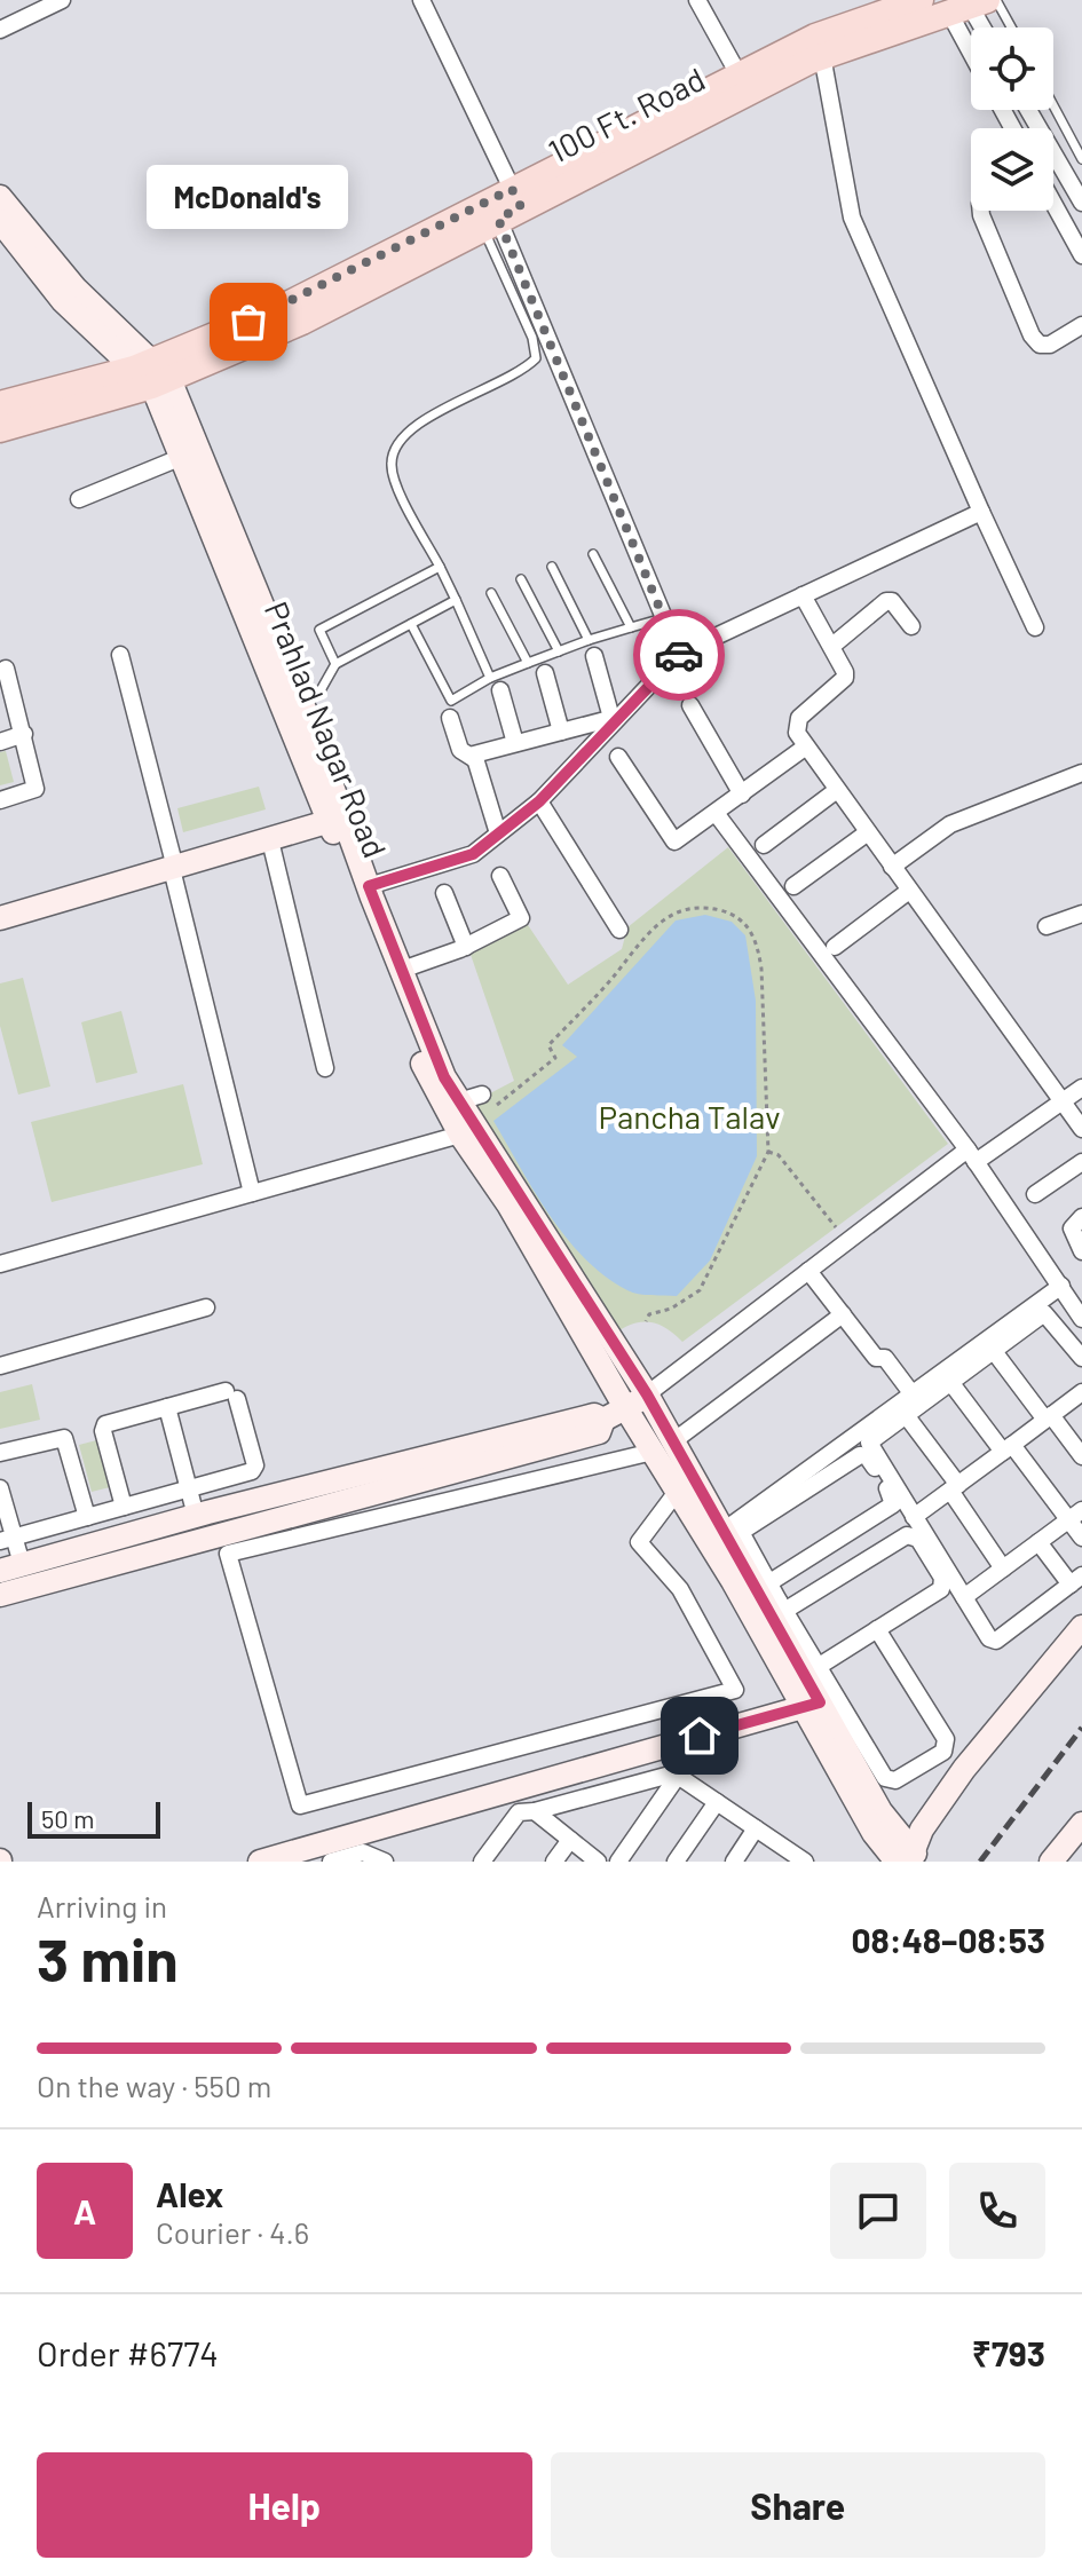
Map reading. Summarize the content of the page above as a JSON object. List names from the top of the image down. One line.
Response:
{"streets":{"main road":["100 Ft. Road"],"street":["Prahlad Nagar Road"]},"crossings":[["100 Ft. Road","Prahlad Nagar Road"]],"parks":["Pancha Talav"],"places":["McDonald's"],"scale_bar":"50 m","page":{"bubble":"McDonald's","scale":"50 m","heading":["3 min","Arriving in","08:48–08:53"],"panel":["Alex","Courier · 4.6","Order #6774","₹793"],"bar":"On the way · 550 m","round":"A","buttons":["Help","Share"]}}
